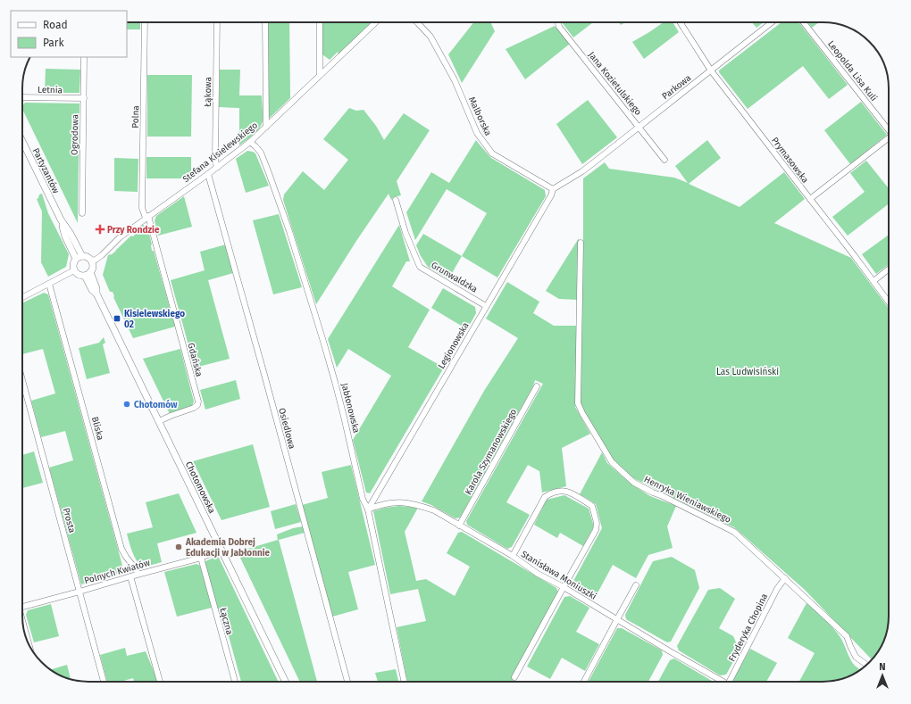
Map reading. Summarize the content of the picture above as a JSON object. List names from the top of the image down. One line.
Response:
{"streets":{"street":["Leopolda Lisa Kuli","Jana Kozietulskiego","Parkowa","Letnia","Łąkowa","Malborska","Polna","Ogrodowa","Stefana Kisielewskiego","Prymasowska","Partyzantów","Grunwaldzka","Legionowska","Gdańska","Jabłonowska","Bliska","Osiedlowa","Karola Szymanowskiego","Chotomowska","Henryka Wieniawskiego","Prosta","Polnych Kwiatów","Stanisława Moniuszki","Łączna","Fryderyka Chopina"]},"crossings":[["Jana Kozietulskiego","Parkowa"],["Parkowa","Malborska"],["Parkowa","Prymasowska"],["Parkowa","Legionowska"],["Letnia","Ogrodowa"],["Łąkowa","Stefana Kisielewskiego"],["Malborska","Legionowska"],["Polna","Stefana Kisielewskiego"],["Polna","Gdańska"],["Stefana Kisielewskiego","Partyzantów"],["Stefana Kisielewskiego","Gdańska"],["Stefana Kisielewskiego","Jabłonowska"],["Stefana Kisielewskiego","Osiedlowa"],["Stefana Kisielewskiego","Chotomowska"],["Partyzantów","Chotomowska"],["Grunwaldzka","Legionowska"],["Legionowska","Jabłonowska"],["Legionowska","Stanisława Moniuszki"],["Gdańska","Chotomowska"],["Jabłonowska","Stanisława Moniuszki"],["Bliska","Polnych Kwiatów"],["Karola Szymanowskiego","Stanisława Moniuszki"],["Chotomowska","Polnych Kwiatów"],["Henryka Wieniawskiego","Fryderyka Chopina"],["Prosta","Polnych Kwiatów"],["Polnych Kwiatów","Łączna"]],"parks":["Las Ludwisiński"],"places":{"health":["Przy Rondzie"],"transit":["Kisielewskiego 02"],"other":["Chotomów","Akademia Dobrej Edukacji w Jabłonnie"]},"legend":["Road","Park"],"north":"top"}
